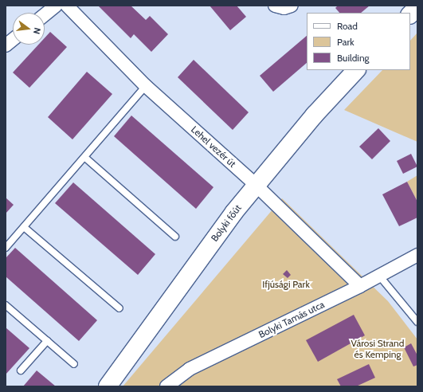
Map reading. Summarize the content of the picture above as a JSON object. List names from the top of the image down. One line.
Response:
{"streets":{"main road":["Bolyki főút"],"street":["Lehel vezér út","Bolyki Tamás utca"]},"crossings":[["Lehel vezér út","Bolyki főút"],["Lehel vezér út","Bolyki Tamás utca"]],"parks":["Ifjúsági Park","Városi Strand és Kemping"],"legend":["Road","Park","Building"],"north":"right"}
